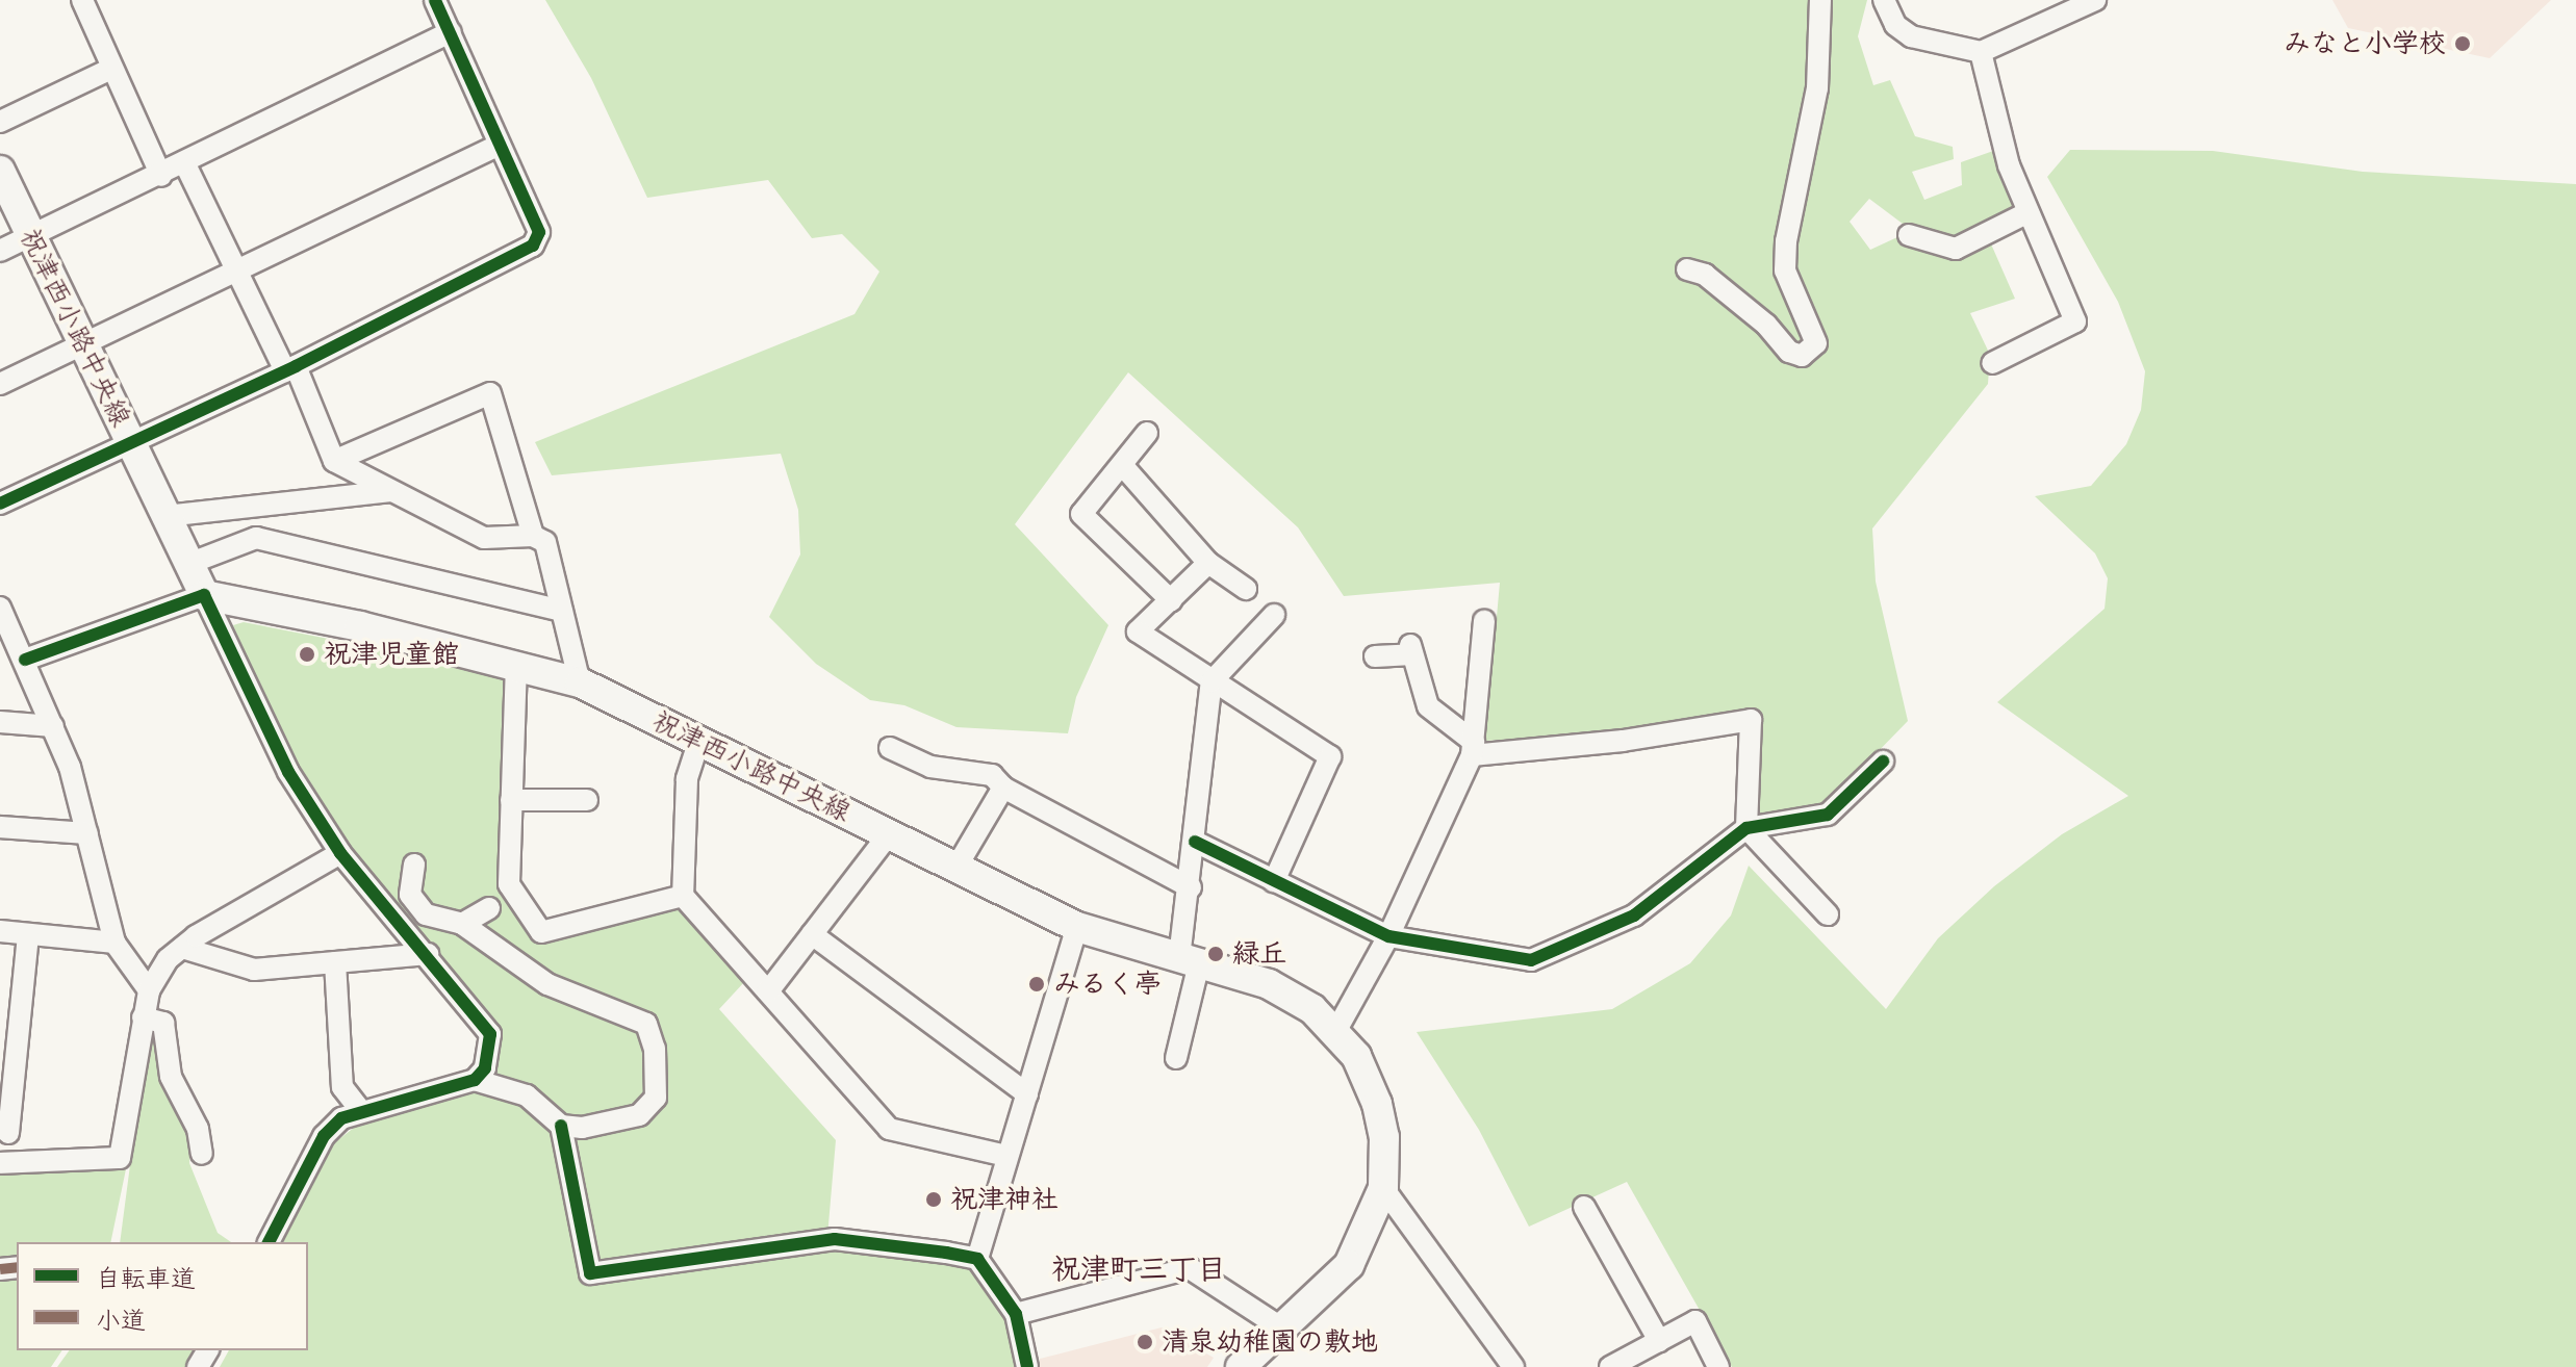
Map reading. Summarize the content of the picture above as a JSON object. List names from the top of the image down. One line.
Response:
{"streets":{"main road":["祝津西小路中央線"]},"districts":["祝津町三丁目"],"places":["みなと小学校","祝津児童館","緑丘","みるく亭","祝津神社","清泉幼稚園の敷地"],"legend":["自転車道","小道"]}
